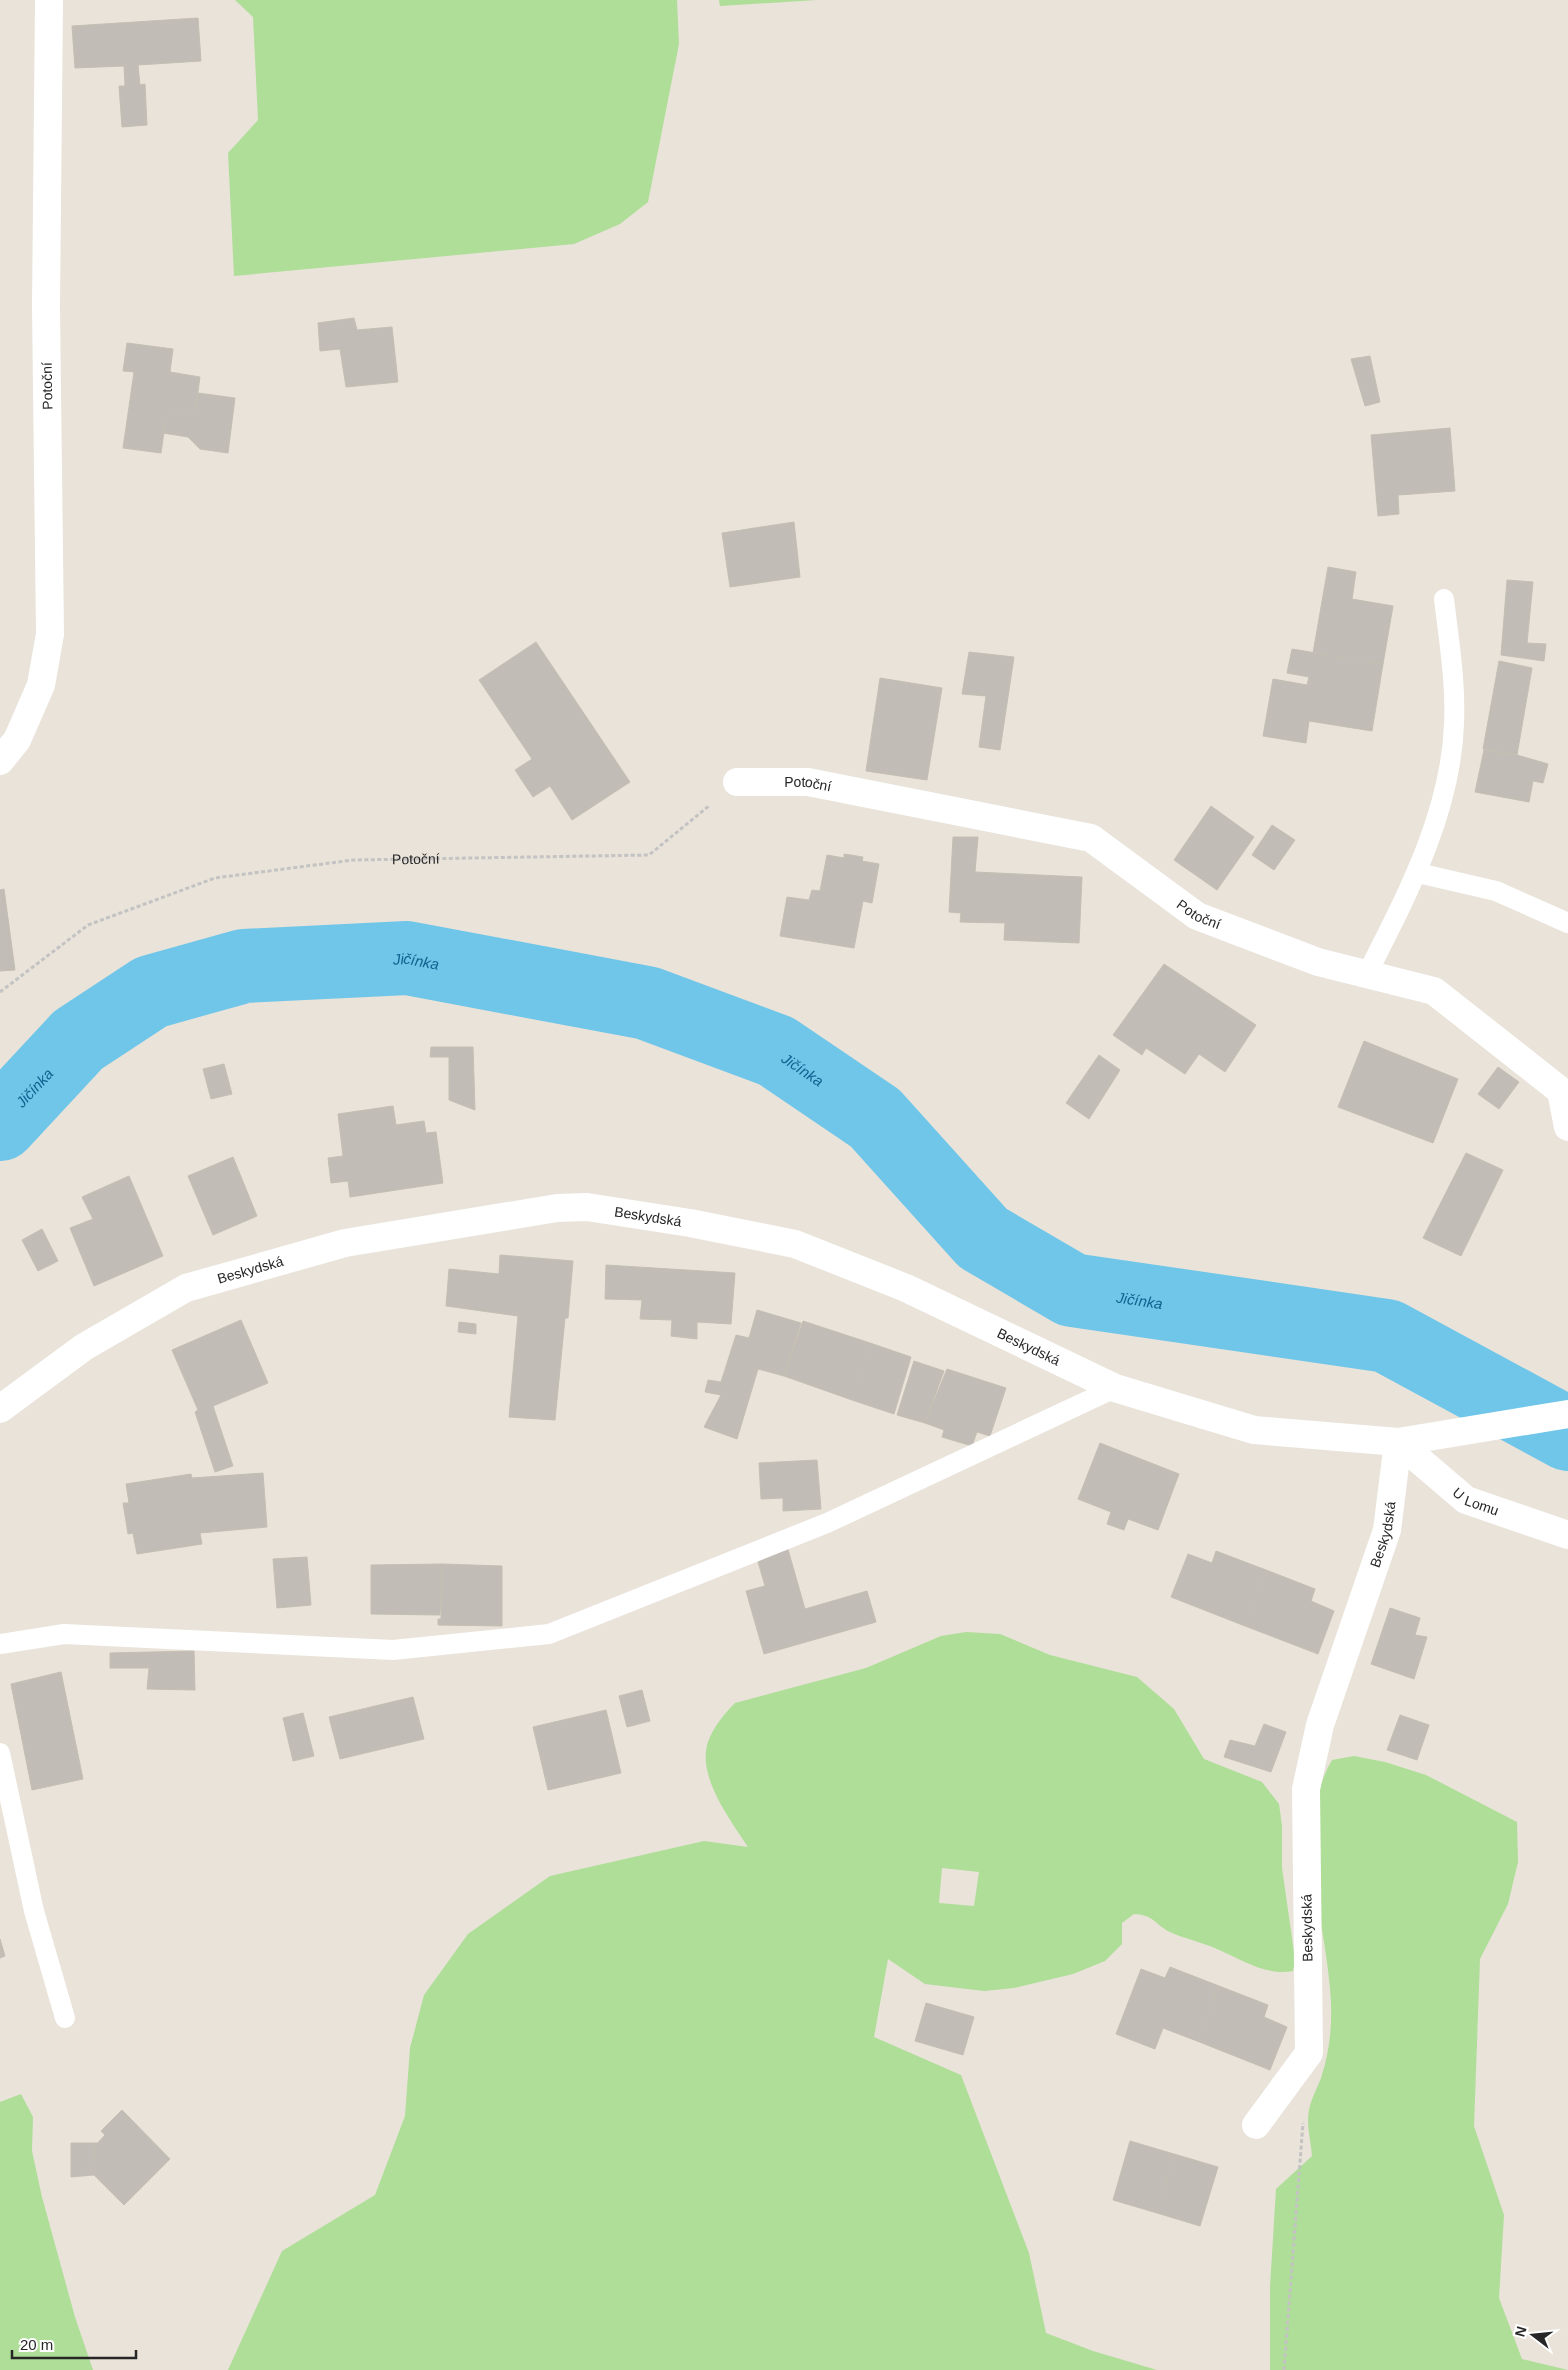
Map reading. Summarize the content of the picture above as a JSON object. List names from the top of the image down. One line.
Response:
{"streets":{"street":["Potoční","Beskydská","U Lomu"]},"crossings":[["Beskydská","U Lomu"]],"water":["Jičínka"],"scale_bar":"20 m","north":"left"}
